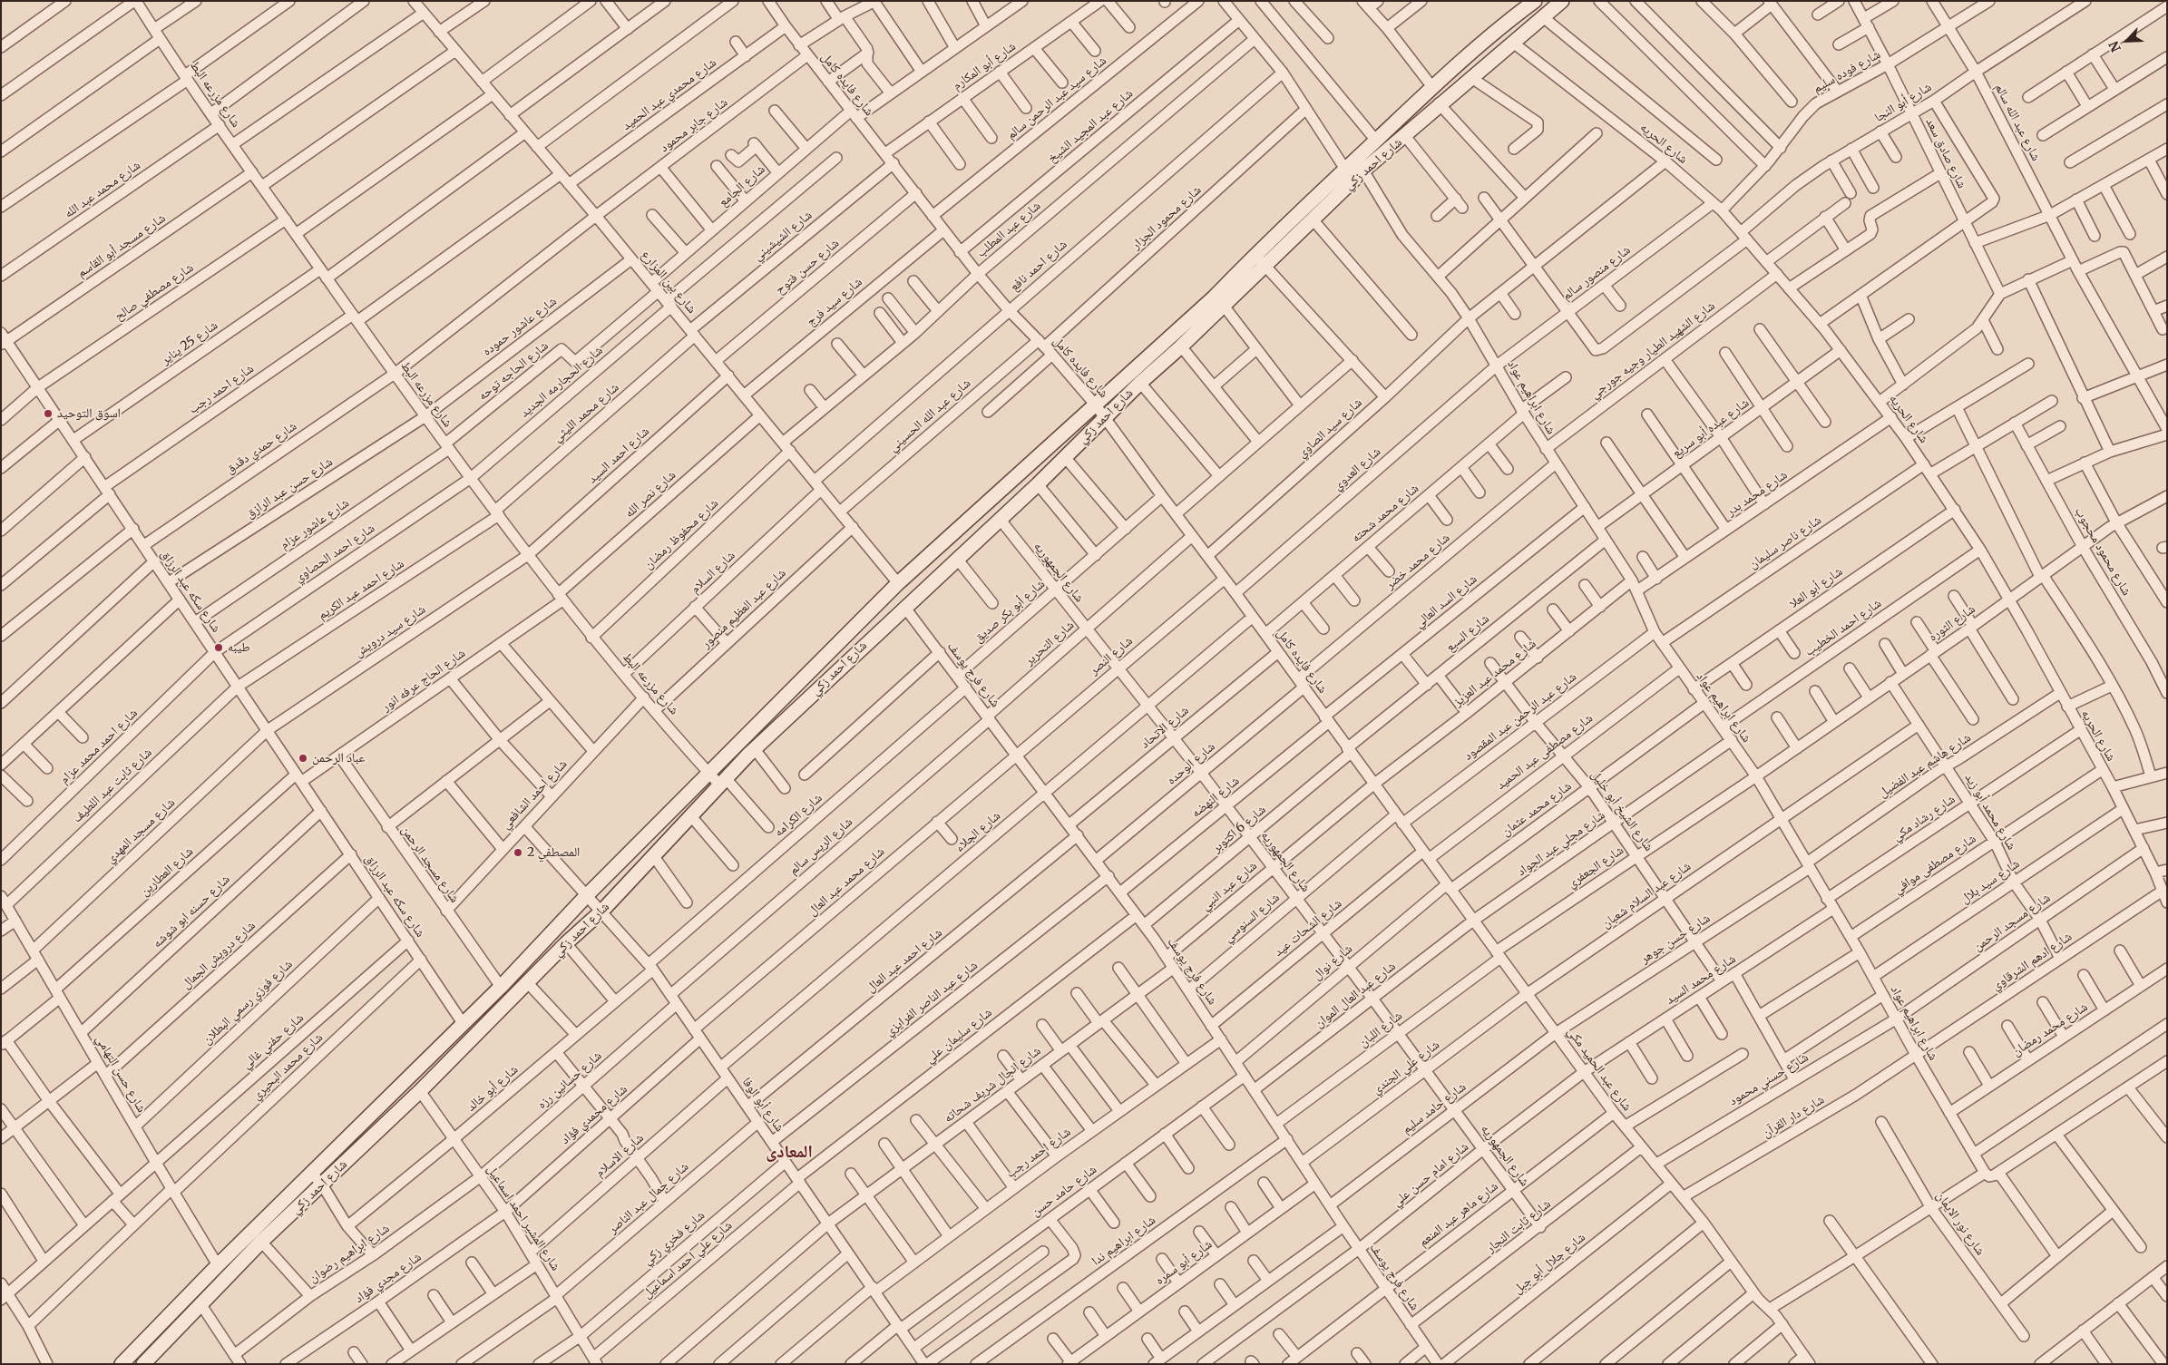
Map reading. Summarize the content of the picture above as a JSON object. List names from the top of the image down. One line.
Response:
{"streets":{"street":["شارع أبو المكارم","شارع فوده سليم","شارع فايده كامل","شارع مزرعه البط","شارع محمدي عبد الحميد","شارع سيد عبد الرحمن سالم","شارع أبو النجا","شارع عبد الله سالم","شارع جابر محمود","شارع عبد المجيد الشيخ","شارع الحريه","شارع صادق سعد","شارع احمد زكي","شارع الجامع","شارع محمد عبد الله","شارع محمود الجزار","شارع عبد المطلب","شارع الشيشيني","شارع مسجد أبو القاسم","شارع احمد نافع","شارع حسن فتوح","شارع منصور سالم","شارع بين المزارع","شارع مصطفي صالح","شارع سيد فرج","شارع عاشور حموده","شارع 25 يناير","شارع الشهيد الطيار وجيه جورجي","شارع الحاجه توحه","شارع الحجارمه الجديد","شارع احمد رجب","شارع ابراهيم عواد","شارع محمد الليثي","شارع عبد الله الحسيني","شارع سيد الصاوي","شارع عبده أبو سريع","شارع حمدي دقدق","شارع احمد السيد","شارع العدوي","شارع حسن عبد الرازق","شارع محمد بدر","شارع نصر الله","شارع محمد شحته","شارع عاشور عزام","شارع محفوظ رمضان","شارع ناصر سليمان","شارع محمود محجوب","شارع احمد الحصاوي","شارع محمد خضر","شارع السلام","شارع الجمهوريه","شارع أبو العلا","شارع احمد عبد الكريم","شارع سكه عبد الرزاق","شارع السد العالي","شارع عبد العظيم منصور","شارع أبو بكر صديق","شارع الثوره","شارع احمد الخطيب","شارع سيد درويش","شارع السبع","شارع التحرير","شارع النصر","شارع محمد عبد العزيز","شارع فرج يوسف","شارع الحاج عرفه انور","شارع عبد الرحمن عبد المقصود","شارع الاتحاد","شارع احمد محمد عزام","شارع مصطفى عبد الحميد","شارع الوحده","شارع هاشم عبد الفضيل","شارع ثابت عبد اللطيف","شارع احمد الشافعي","شارع النهضه","شارع محمد عثمان","شارع الشيخ أبو خليل","شارع محمد أبو زيد","شارع الكرامه","شارع رشاد مكي","شارع 6 اكتوبر","شارع مسجد المهدي","شارع الجلاء","شارع مجلي عبد الجواد","شارع الريس سالم","شارع مسجد الرحمن","شارع مصطفى موافي","شارع الجعفري","شارع العطارين","شارع محمد عبد العال","شارع سيد بلال","شارع عبد النبي","شارع عبد السلام شعبان","شارع حسنه ابو شوشه","شارع السنوسي","شارع الشحات عيد","شارع حسن جوهر","شارع درويش الجمال","شارع احمد عبد العال","شارع ادهم الشرقاوي","شارع نوال","شارع محمد السيد","شارع عبد العال الموان","شارع عبد الناصر الفرايزي","شارع فوزي رسمي البطلان","شارع اللبان","شارع محمد رمضان","شارع سليمان علي","شارع حفني غالي","شارع محمد البحيري","شارع علي الجندي","شارع عبد الحميد مكي","شارع حسن التهامي","شارع حسني محمود","شارع حسانين رزه","شارع انجال شريف شحاته","شارع أبو خالد","شارع أبو الوفا","شارع حامد سليم","شارع محمدي فؤاد","شارع دار القرآن","شارع الاسلام","شارع امام حسن علي","شارع حامد حسن","شارع جمال عبد الناصر","شارع ماهر عبد المنعم","شارع المشير احمد اسماعيل","شارع نور الايمان","شارع ثابت النجار","شارع فخري زكي","شارع ابراهيم ندا","شارع ابراهيم رضوان","شارع علي احمد اسماعيل","شارع أبو سمره","شارع جلال أبو جبل","شارع مجدي فؤاد"]},"crossings":[["شارع أبو المكارم","شارع فايده كامل"],["شارع فوده سليم","شارع عبد الله سالم"],["شارع فوده سليم","شارع الحريه"],["شارع فوده سليم","شارع صادق سعد"],["شارع فايده كامل","شارع محمدي عبد الحميد"],["شارع فايده كامل","شارع سيد عبد الرحمن سالم"],["شارع فايده كامل","شارع جابر محمود"],["شارع فايده كامل","شارع عبد المجيد الشيخ"],["شارع فايده كامل","شارع احمد زكي"],["شارع فايده كامل","شارع الجامع"],["شارع فايده كامل","شارع محمود الجزار"],["شارع فايده كامل","شارع عبد المطلب"],["شارع فايده كامل","شارع الشيشيني"],["شارع فايده كامل","شارع احمد نافع"],["شارع فايده كامل","شارع حسن فتوح"],["شارع فايده كامل","شارع سيد فرج"],["شارع فايده كامل","شارع عبد الله الحسيني"],["شارع فايده كامل","شارع سيد الصاوي"],["شارع فايده كامل","شارع العدوي"],["شارع فايده كامل","شارع محمد شحته"],["شارع فايده كامل","شارع محمد خضر"],["شارع فايده كامل","شارع السد العالي"],["شارع فايده كامل","شارع أبو بكر صديق"],["شارع فايده كامل","شارع السبع"],["شارع فايده كامل","شارع التحرير"],["شارع فايده كامل","شارع النصر"],["شارع فايده كامل","شارع محمد عبد العزيز"],["شارع فايده كامل","شارع الاتحاد"],["شارع فايده كامل","شارع الوحده"],["شارع فايده كامل","شارع النهضه"],["شارع فايده كامل","شارع 6 اكتوبر"],["شارع فايده كامل","شارع الجلاء"],["شارع فايده كامل","شارع عبد النبي"],["شارع فايده كامل","شارع عبد الحميد مكي"],["شارع مزرعه البط","شارع جابر محمود"],["شارع مزرعه البط","شارع احمد زكي"],["شارع مزرعه البط","شارع محمد عبد الله"],["شارع مزرعه البط","شارع مسجد أبو القاسم"],["شارع مزرعه البط","شارع مصطفي صالح"],["شارع مزرعه البط","شارع عاشور حموده"],["شارع مزرعه البط","شارع 25 يناير"],["شارع مزرعه البط","شارع الحاجه توحه"],["شارع مزرعه البط","شارع الحجارمه الجديد"],["شارع مزرعه البط","شارع احمد رجب"],["شارع مزرعه البط","شارع محمد الليثي"],["شارع مزرعه البط","شارع حمدي دقدق"],["شارع مزرعه البط","شارع احمد السيد"],["شارع مزرعه البط","شارع حسن عبد الرازق"],["شارع مزرعه البط","شارع نصر الله"],["شارع مزرعه البط","شارع عاشور عزام"],["شارع مزرعه البط","شارع محفوظ رمضان"],["شارع مزرعه البط","شارع احمد الحصاوي"],["شارع مزرعه البط","شارع السلام"],["شارع مزرعه البط","شارع احمد عبد الكريم"],["شارع مزرعه البط","شارع عبد العظيم منصور"],["شارع مزرعه البط","شارع سيد درويش"],["شارع مزرعه البط","شارع الحاج عرفه انور"],["شارع مزرعه البط","شارع احمد الشافعي"],["شارع محمدي عبد الحميد","شارع بين المزارع"],["شارع أبو النجا","شارع عبد الله سالم"],["شارع أبو النجا","شارع الحريه"],["شارع أبو النجا","شارع صادق سعد"],["شارع أبو النجا","شارع منصور سالم"],["شارع جابر محمود","شارع بين المزارع"],["شارع جابر محمود","شارع حمدي دقدق"],["شارع الحريه","شارع احمد زكي"],["شارع الحريه","شارع منصور سالم"],["شارع الحريه","شارع الشهيد الطيار وجيه جورجي"],["شارع الحريه","شارع سيد الصاوي"],["شارع الحريه","شارع عبده أبو سريع"],["شارع الحريه","شارع محمد بدر"],["شارع الحريه","شارع ناصر سليمان"],["شارع الحريه","شارع أبو العلا"],["شارع الحريه","شارع الثوره"],["شارع الحريه","شارع احمد الخطيب"],["شارع الحريه","شارع هاشم عبد الفضيل"],["شارع الحريه","شارع رشاد مكي"],["شارع الحريه","شارع مسجد الرحمن"],["شارع الحريه","شارع مصطفى موافي"],["شارع الحريه","شارع سيد بلال"],["شارع الحريه","شارع ادهم الشرقاوي"],["شارع احمد زكي","شارع بين المزارع"],["شارع احمد زكي","شارع ابراهيم عواد"],["شارع احمد زكي","شارع الجمهوريه"],["شارع احمد زكي","شارع سكه عبد الرزاق"],["شارع احمد زكي","شارع فرج يوسف"],["شارع احمد زكي","شارع مسجد الرحمن"],["شارع احمد زكي","شارع حسن التهامي"],["شارع احمد زكي","شارع أبو الوفا"],["شارع احمد زكي","شارع المشير احمد اسماعيل"],["شارع الجامع","شارع بين المزارع"],["شارع محمود الجزار","شارع عبد الله الحسيني"],["شارع عبد المطلب","شارع بين المزارع"],["شارع عبد المطلب","شارع محفوظ رمضان"],["شارع الشيشيني","شارع بين المزارع"],["شارع الشيشيني","شارع محمد الليثي"],["شارع مسجد أبو القاسم","شارع سكه عبد الرزاق"],["شارع احمد نافع","شارع بين المزارع"],["شارع حسن فتوح","شارع بين المزارع"],["شارع منصور سالم","شارع ابراهيم عواد"],["شارع منصور سالم","شارع العدوي"],["شارع بين المزارع","شارع سيد فرج"],["شارع بين المزارع","شارع عاشور حموده"],["شارع بين المزارع","شارع الحاجه توحه"],["شارع بين المزارع","شارع الحجارمه الجديد"],["شارع بين المزارع","شارع محمد الليثي"],["شارع بين المزارع","شارع عبد الله الحسيني"],["شارع بين المزارع","شارع احمد السيد"],["شارع بين المزارع","شارع نصر الله"],["شارع بين المزارع","شارع محفوظ رمضان"],["شارع بين المزارع","شارع السلام"],["شارع بين المزارع","شارع عبد العظيم منصور"],["شارع مصطفي صالح","شارع سكه عبد الرزاق"],["شارع عاشور حموده","شارع حسن عبد الرازق"],["شارع 25 يناير","شارع سكه عبد الرزاق"],["شارع الشهيد الطيار وجيه جورجي","شارع ابراهيم عواد"],["شارع الحاجه توحه","شارع عاشور عزام"],["شارع الحجارمه الجديد","شارع احمد الحصاوي"],["شارع احمد رجب","شارع سكه عبد الرزاق"],["شارع احمد رجب","شارع فرج يوسف"],["شارع احمد رجب","شارع أبو الوفا"],["شارع ابراهيم عواد","شارع سيد الصاوي"],["شارع ابراهيم عواد","شارع عبده أبو سريع"],["شارع ابراهيم عواد","شارع العدوي"],["شارع ابراهيم عواد","شارع محمد بدر"],["شارع ابراهيم عواد","شارع محمد شحته"],["شارع ابراهيم عواد","شارع ناصر سليمان"],["شارع ابراهيم عواد","شارع محمد خضر"],["شارع ابراهيم عواد","شارع أبو العلا"],["شارع ابراهيم عواد","شارع السد العالي"],["شارع ابراهيم عواد","شارع الثوره"],["شارع ابراهيم عواد","شارع احمد الخطيب"],["شارع ابراهيم عواد","شارع السبع"],["شارع ابراهيم عواد","شارع محمد عبد العزيز"],["شارع ابراهيم عواد","شارع عبد الرحمن عبد المقصود"],["شارع ابراهيم عواد","شارع مصطفى عبد الحميد"],["شارع ابراهيم عواد","شارع هاشم عبد الفضيل"],["شارع ابراهيم عواد","شارع محمد عثمان"],["شارع ابراهيم عواد","شارع رشاد مكي"],["شارع ابراهيم عواد","شارع مجلي عبد الجواد"],["شارع ابراهيم عواد","شارع مسجد الرحمن"],["شارع ابراهيم عواد","شارع مصطفى موافي"],["شارع ابراهيم عواد","شارع الجعفري"],["شارع ابراهيم عواد","شارع سيد بلال"],["شارع ابراهيم عواد","شارع عبد السلام شعبان"],["شارع ابراهيم عواد","شارع حسن جوهر"],["شارع ابراهيم عواد","شارع ادهم الشرقاوي"],["شارع ابراهيم عواد","شارع محمد السيد"],["شارع ابراهيم عواد","شارع محمد رمضان"],["شارع ابراهيم عواد","شارع حسني محمود"],["شارع ابراهيم عواد","شارع دار القرآن"],["شارع محمد الليثي","شارع احمد عبد الكريم"],["شارع حمدي دقدق","شارع سكه عبد الرزاق"],["شارع احمد السيد","شارع سيد درويش"],["شارع حسن عبد الرازق","شارع سكه عبد الرزاق"],["شارع نصر الله","شارع الحاج عرفه انور"],["شارع عاشور عزام","شارع سكه عبد الرزاق"],["شارع محمود محجوب","شارع الثوره"],["شارع احمد الحصاوي","شارع سكه عبد الرزاق"],["شارع احمد الحصاوي","شارع احمد محمد عزام"],["شارع محمد خضر","شارع الوحده"],["شارع الجمهوريه","شارع أبو بكر صديق"],["شارع الجمهوريه","شارع التحرير"],["شارع الجمهوريه","شارع النصر"],["شارع الجمهوريه","شارع الاتحاد"],["شارع الجمهوريه","شارع الوحده"],["شارع الجمهوريه","شارع النهضه"],["شارع الجمهوريه","شارع 6 اكتوبر"],["شارع الجمهوريه","شارع الجلاء"],["شارع الجمهوريه","شارع عبد النبي"],["شارع الجمهوريه","شارع السنوسي"],["شارع الجمهوريه","شارع الشحات عيد"],["شارع الجمهوريه","شارع نوال"],["شارع الجمهوريه","شارع عبد العال الموان"],["شارع الجمهوريه","شارع اللبان"],["شارع الجمهوريه","شارع علي الجندي"],["شارع الجمهوريه","شارع حامد سليم"],["شارع الجمهوريه","شارع امام حسن علي"],["شارع الجمهوريه","شارع ماهر عبد المنعم"],["شارع الجمهوريه","شارع ثابت النجار"],["شارع احمد عبد الكريم","شارع سكه عبد الرزاق"],["شارع احمد عبد الكريم","شارع ثابت عبد اللطيف"],["شارع سكه عبد الرزاق","شارع سيد درويش"],["شارع سكه عبد الرزاق","شارع الحاج عرفه انور"],["شارع سكه عبد الرزاق","شارع احمد محمد عزام"],["شارع سكه عبد الرزاق","شارع ثابت عبد اللطيف"],["شارع سكه عبد الرزاق","شارع مسجد المهدي"],["شارع سكه عبد الرزاق","شارع العطارين"],["شارع سكه عبد الرزاق","شارع حسنه ابو شوشه"],["شارع سكه عبد الرزاق","شارع درويش الجمال"],["شارع سكه عبد الرزاق","شارع فوزي رسمي البطلان"],["شارع سكه عبد الرزاق","شارع حفني غالي"],["شارع سكه عبد الرزاق","شارع محمد البحيري"],["شارع السد العالي","شارع النهضه"],["شارع أبو بكر صديق","شارع فرج يوسف"],["شارع الثوره","شارع محمد أبو زيد"],["شارع الثوره","شارع الجعفري"],["شارع سيد درويش","شارع مسجد المهدي"],["شارع السبع","شارع 6 اكتوبر"],["شارع التحرير","شارع فرج يوسف"],["شارع التحرير","شارع الريس سالم"],["شارع النصر","شارع فرج يوسف"],["شارع النصر","شارع محمد عبد العال"],["شارع محمد عبد العزيز","شارع الشيخ أبو خليل"],["شارع محمد عبد العزيز","شارع عبد النبي"],["شارع محمد عبد العزيز","شارع عبد الحميد مكي"],["شارع فرج يوسف","شارع الاتحاد"],["شارع فرج يوسف","شارع الوحده"],["شارع فرج يوسف","شارع النهضه"],["شارع فرج يوسف","شارع الكرامه"],["شارع فرج يوسف","شارع 6 اكتوبر"],["شارع فرج يوسف","شارع الجلاء"],["شارع فرج يوسف","شارع الريس سالم"],["شارع فرج يوسف","شارع محمد عبد العال"],["شارع فرج يوسف","شارع عبد النبي"],["شارع فرج يوسف","شارع السنوسي"],["شارع فرج يوسف","شارع الشحات عيد"],["شارع فرج يوسف","شارع احمد عبد العال"],["شارع فرج يوسف","شارع نوال"],["شارع فرج يوسف","شارع عبد العال الموان"],["شارع فرج يوسف","شارع عبد الناصر الفرايزي"],["شارع فرج يوسف","شارع اللبان"],["شارع فرج يوسف","شارع سليمان علي"],["شارع فرج يوسف","شارع علي الجندي"],["شارع فرج يوسف","شارع انجال شريف شحاته"],["شارع فرج يوسف","شارع حامد سليم"],["شارع فرج يوسف","شارع امام حسن علي"],["شارع فرج يوسف","شارع حامد حسن"],["شارع فرج يوسف","شارع ماهر عبد المنعم"],["شارع فرج يوسف","شارع ثابت النجار"],["شارع فرج يوسف","شارع ابراهيم ندا"],["شارع فرج يوسف","شارع أبو سمره"],["شارع الحاج عرفه انور","شارع مسجد الرحمن"],["شارع الحاج عرفه انور","شارع العطارين"],["شارع عبد الرحمن عبد المقصود","شارع الشيخ أبو خليل"],["شارع عبد الرحمن عبد المقصود","شارع السنوسي"],["شارع عبد الرحمن عبد المقصود","شارع عبد الحميد مكي"],["شارع مصطفى عبد الحميد","شارع الشيخ أبو خليل"],["شارع مصطفى عبد الحميد","شارع الشحات عيد"],["شارع مصطفى عبد الحميد","شارع عبد الحميد مكي"],["شارع هاشم عبد الفضيل","شارع محمد أبو زيد"],["شارع هاشم عبد الفضيل","شارع حسن جوهر"],["شارع ثابت عبد اللطيف","شارع حسن التهامي"],["شارع احمد الشافعي","شارع مسجد الرحمن"],["شارع احمد الشافعي","شارع أبو الوفا"],["شارع محمد عثمان","شارع الشيخ أبو خليل"],["شارع محمد عثمان","شارع نوال"],["شارع محمد عثمان","شارع عبد الحميد مكي"],["شارع الشيخ أبو خليل","شارع مجلي عبد الجواد"],["شارع الشيخ أبو خليل","شارع الجعفري"],["شارع الشيخ أبو خليل","شارع عبد السلام شعبان"],["شارع الشيخ أبو خليل","شارع حسن جوهر"],["شارع الشيخ أبو خليل","شارع محمد السيد"],["شارع محمد أبو زيد","شارع رشاد مكي"],["شارع محمد أبو زيد","شارع مسجد الرحمن"],["شارع محمد أبو زيد","شارع مصطفى موافي"],["شارع محمد أبو زيد","شارع سيد بلال"],["شارع محمد أبو زيد","شارع عبد السلام شعبان"],["شارع محمد أبو زيد","شارع ادهم الشرقاوي"],["شارع الكرامه","شارع أبو خالد"],["شارع الكرامه","شارع أبو الوفا"],["شارع مسجد المهدي","شارع حسن التهامي"],["شارع الجلاء","شارع أبو الوفا"],["شارع مجلي عبد الجواد","شارع عبد العال الموان"],["شارع مجلي عبد الجواد","شارع عبد الحميد مكي"],["شارع الريس سالم","شارع أبو الوفا"],["شارع مسجد الرحمن","شارع حسني محمود"],["شارع الجعفري","شارع اللبان"],["شارع الجعفري","شارع عبد الحميد مكي"],["شارع العطارين","شارع حسن التهامي"],["شارع محمد عبد العال","شارع أبو الوفا"],["شارع عبد النبي","شارع عبد الحميد مكي"],["شارع عبد السلام شعبان","شارع علي الجندي"],["شارع عبد السلام شعبان","شارع عبد الحميد مكي"],["شارع حسنه ابو شوشه","شارع حسن التهامي"],["شارع السنوسي","شارع عبد الحميد مكي"],["شارع الشحات عيد","شارع عبد الحميد مكي"],["شارع حسن جوهر","شارع عبد الحميد مكي"],["شارع حسن جوهر","شارع حامد سليم"],["شارع درويش الجمال","شارع حسن التهامي"],["شارع احمد عبد العال","شارع أبو الوفا"],["شارع ادهم الشرقاوي","شارع دار القرآن"],["شارع نوال","شارع عبد الحميد مكي"],["شارع محمد السيد","شارع عبد الحميد مكي"],["شارع محمد السيد","شارع امام حسن علي"],["شارع عبد العال الموان","شارع عبد الحميد مكي"],["شارع عبد الناصر الفرايزي","شارع أبو الوفا"],["شارع فوزي رسمي البطلان","شارع حسن التهامي"],["شارع اللبان","شارع عبد الحميد مكي"],["شارع سليمان علي","شارع أبو الوفا"],["شارع سليمان علي","شارع علي احمد اسماعيل"],["شارع حفني غالي","شارع حسن التهامي"],["شارع محمد البحيري","شارع حسن التهامي"],["شارع علي الجندي","شارع عبد الحميد مكي"],["شارع عبد الحميد مكي","شارع حسني محمود"],["شارع عبد الحميد مكي","شارع حامد سليم"],["شارع عبد الحميد مكي","شارع دار القرآن"],["شارع عبد الحميد مكي","شارع امام حسن علي"],["شارع عبد الحميد مكي","شارع ماهر عبد المنعم"],["شارع عبد الحميد مكي","شارع ثابت النجار"],["شارع عبد الحميد مكي","شارع جلال أبو جبل"],["شارع حسانين رزه","شارع أبو الوفا"],["شارع حسانين رزه","شارع المشير احمد اسماعيل"],["شارع حسانين رزه","شارع ابراهيم رضوان"],["شارع انجال شريف شحاته","شارع أبو الوفا"],["شارع أبو خالد","شارع أبو الوفا"],["شارع أبو خالد","شارع المشير احمد اسماعيل"],["شارع أبو الوفا","شارع محمدي فؤاد"],["شارع أبو الوفا","شارع الاسلام"],["شارع أبو الوفا","شارع حامد حسن"],["شارع أبو الوفا","شارع جمال عبد الناصر"],["شارع أبو الوفا","شارع فخري زكي"],["شارع أبو الوفا","شارع علي احمد اسماعيل"],["شارع محمدي فؤاد","شارع المشير احمد اسماعيل"],["شارع محمدي فؤاد","شارع مجدي فؤاد"],["شارع الاسلام","شارع المشير احمد اسماعيل"],["شارع جمال عبد الناصر","شارع المشير احمد اسماعيل"],["شارع المشير احمد اسماعيل","شارع فخري زكي"],["شارع المشير احمد اسماعيل","شارع ابراهيم رضوان"],["شارع المشير احمد اسماعيل","شارع علي احمد اسماعيل"],["شارع المشير احمد اسماعيل","شارع مجدي فؤاد"]],"districts":["المعادى"],"places":["اسوق التوحيد","طيبه","عباد الرحمن","المصطفي 2"],"north":"bottom left"}
